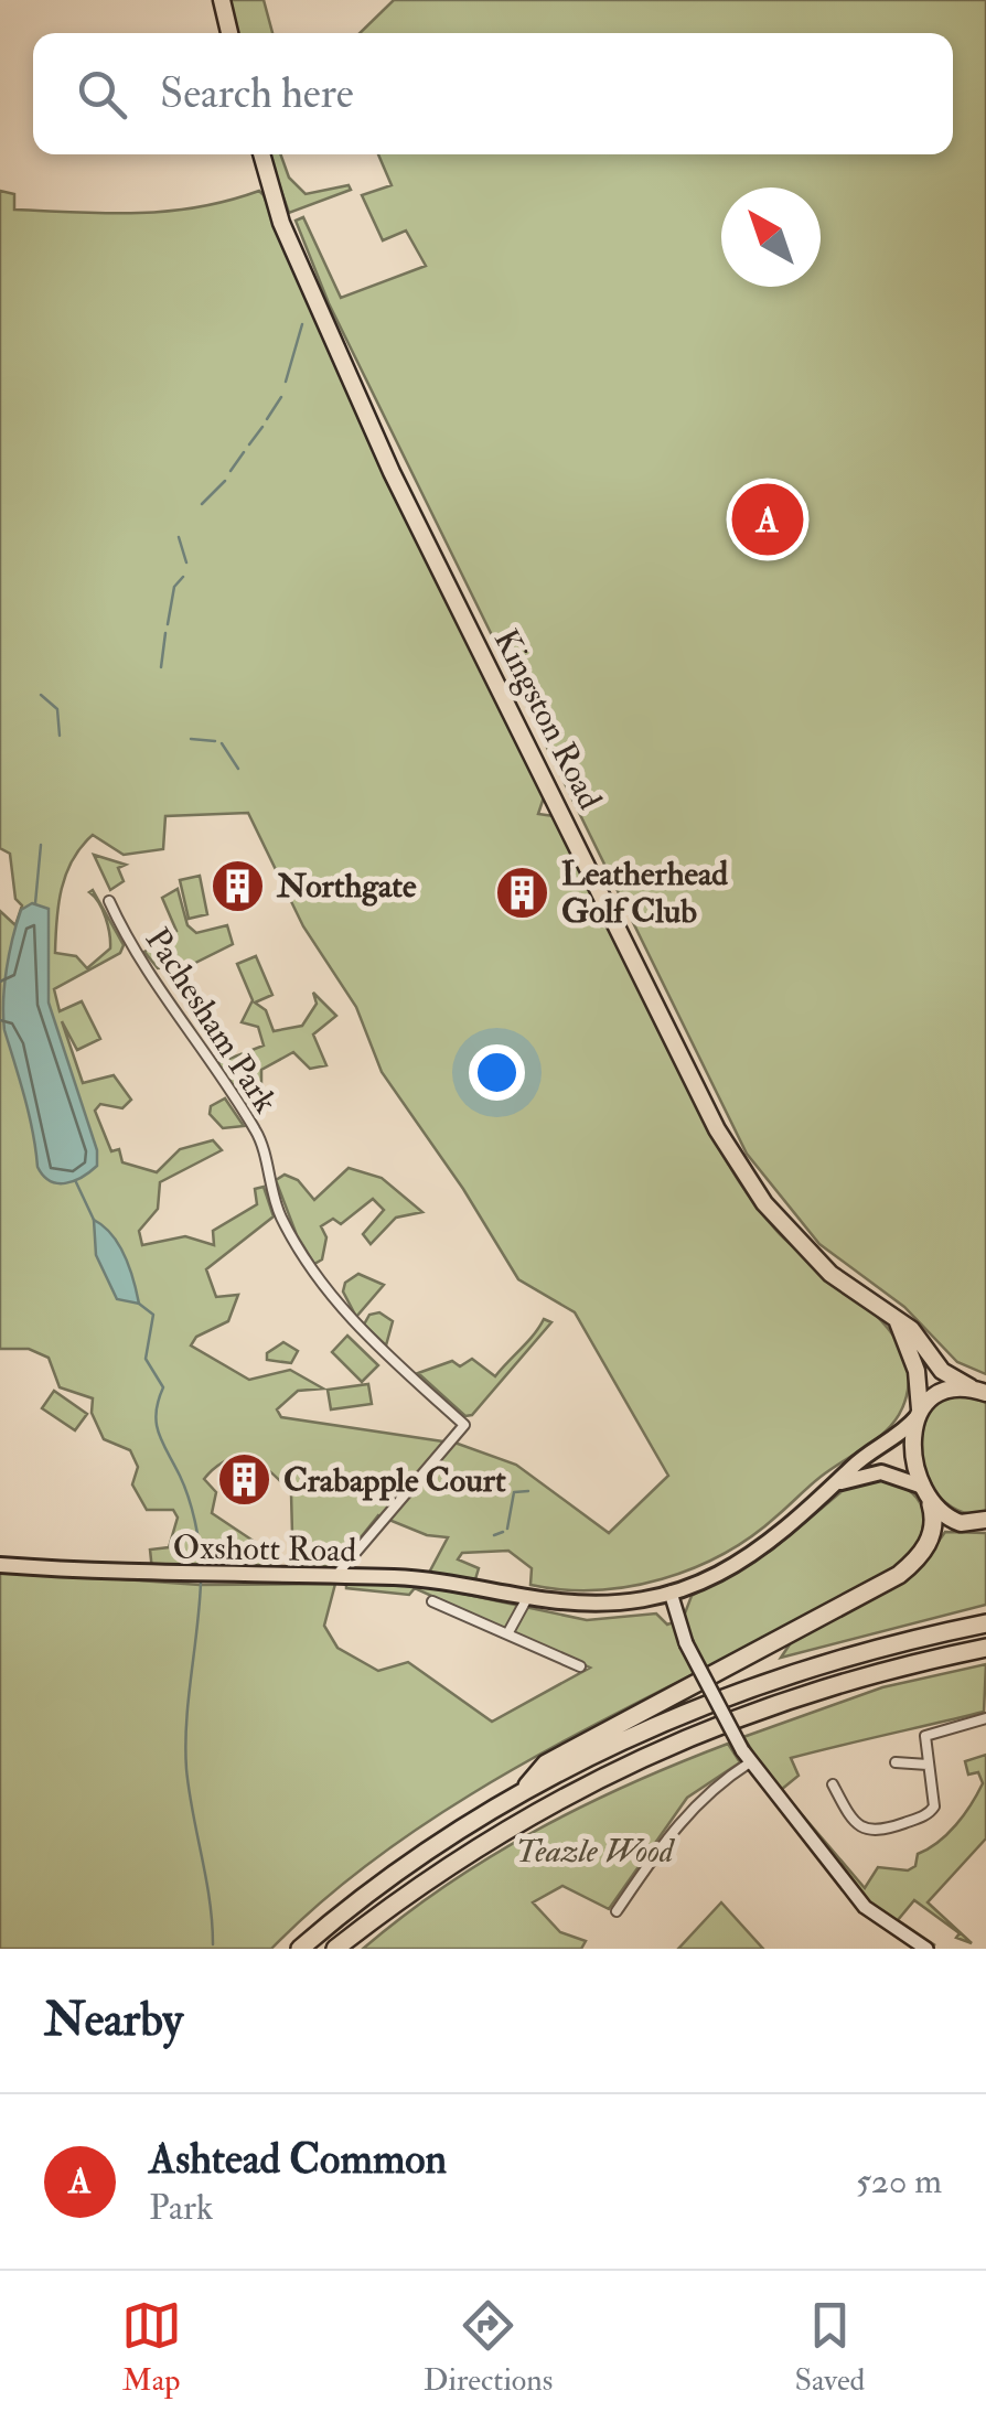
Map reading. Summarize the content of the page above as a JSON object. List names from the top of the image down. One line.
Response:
{"streets":{"highway":["Kingston Road"],"main road":["Oxshott Road"],"street":["Pachesham Park"]},"crossings":[["Pachesham Park","Oxshott Road"]],"parks":["Teazle Wood"],"places":{"building":["Northgate","Leatherhead Golf Club","Crabapple Court"]},"north":"top left","page":{"search":"Search here","pins":"A","heading":"Nearby","list":[{"mark":"A","name":"Ashtead Common","note":"Park","value":"520 m"}],"nav":["Map","Directions","Saved"]}}
